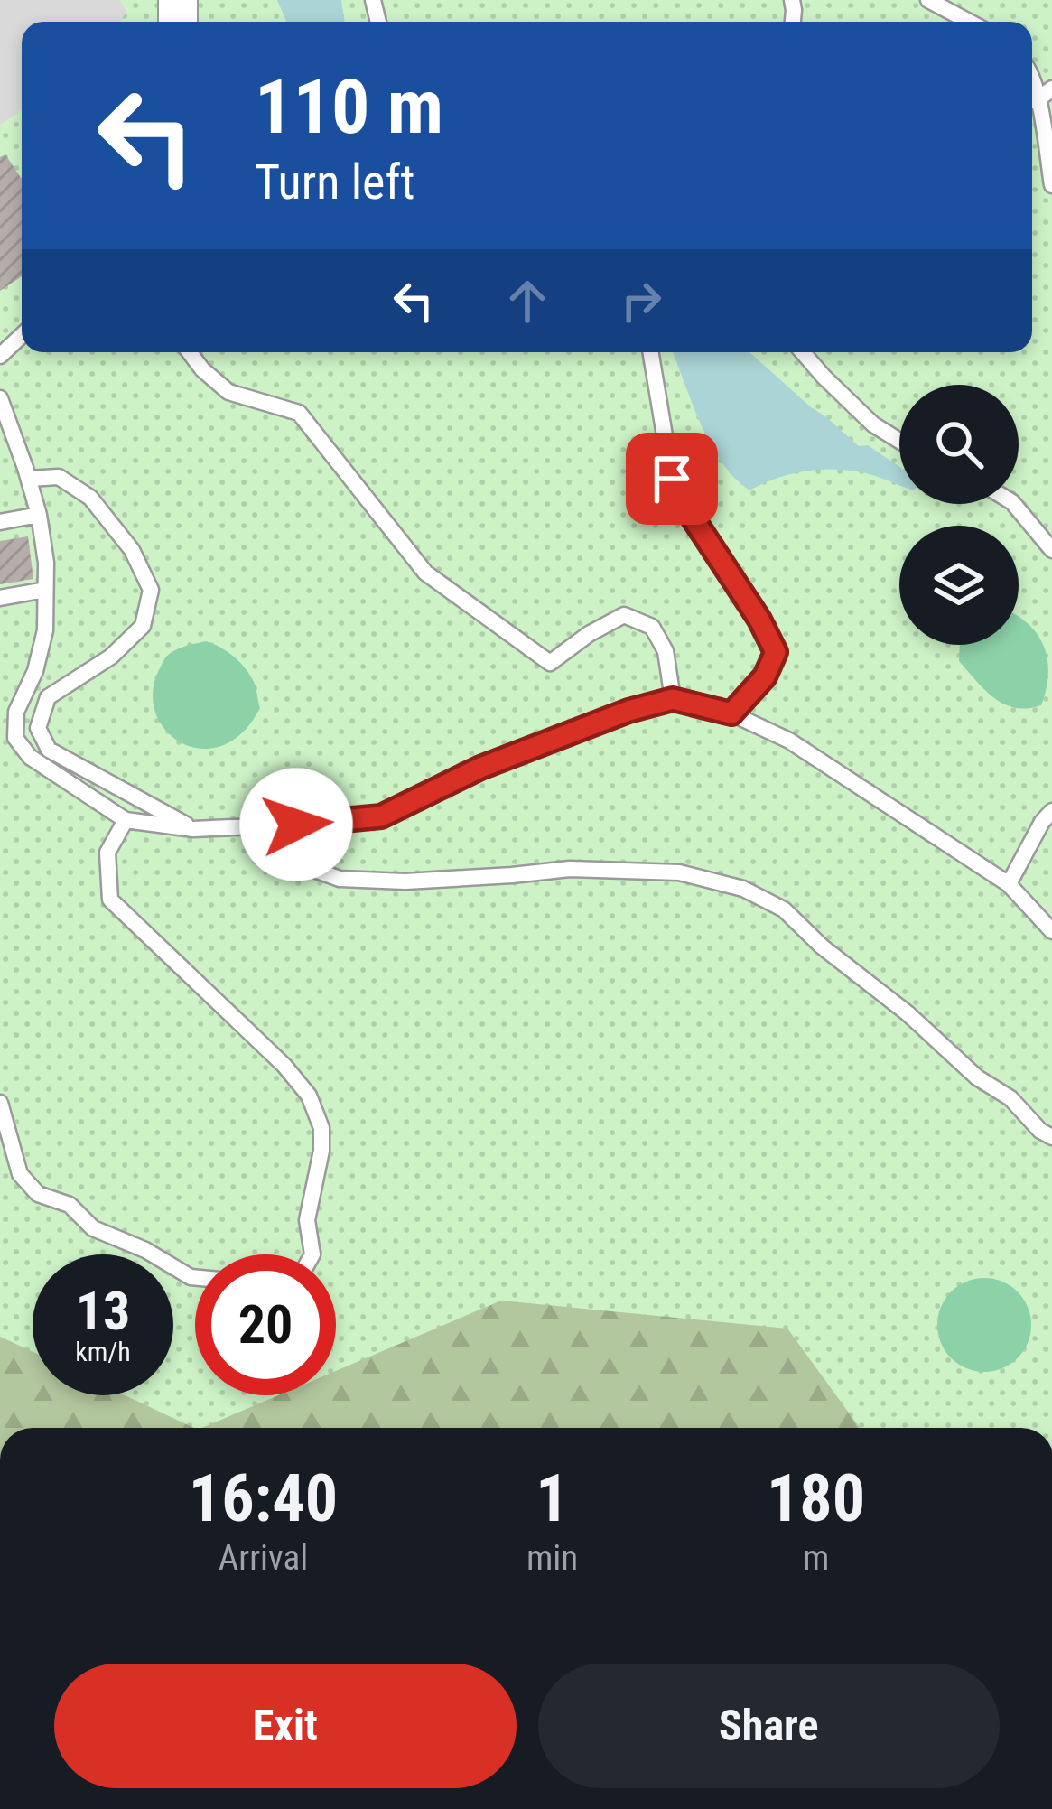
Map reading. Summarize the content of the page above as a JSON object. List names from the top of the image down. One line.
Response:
{"page":{"turn":["110 m","Turn left"],"speed":"13 km/h","limit":"20","eta":["16:40","Arrival","1","min","180","m"],"buttons":["Exit","Share"]}}
